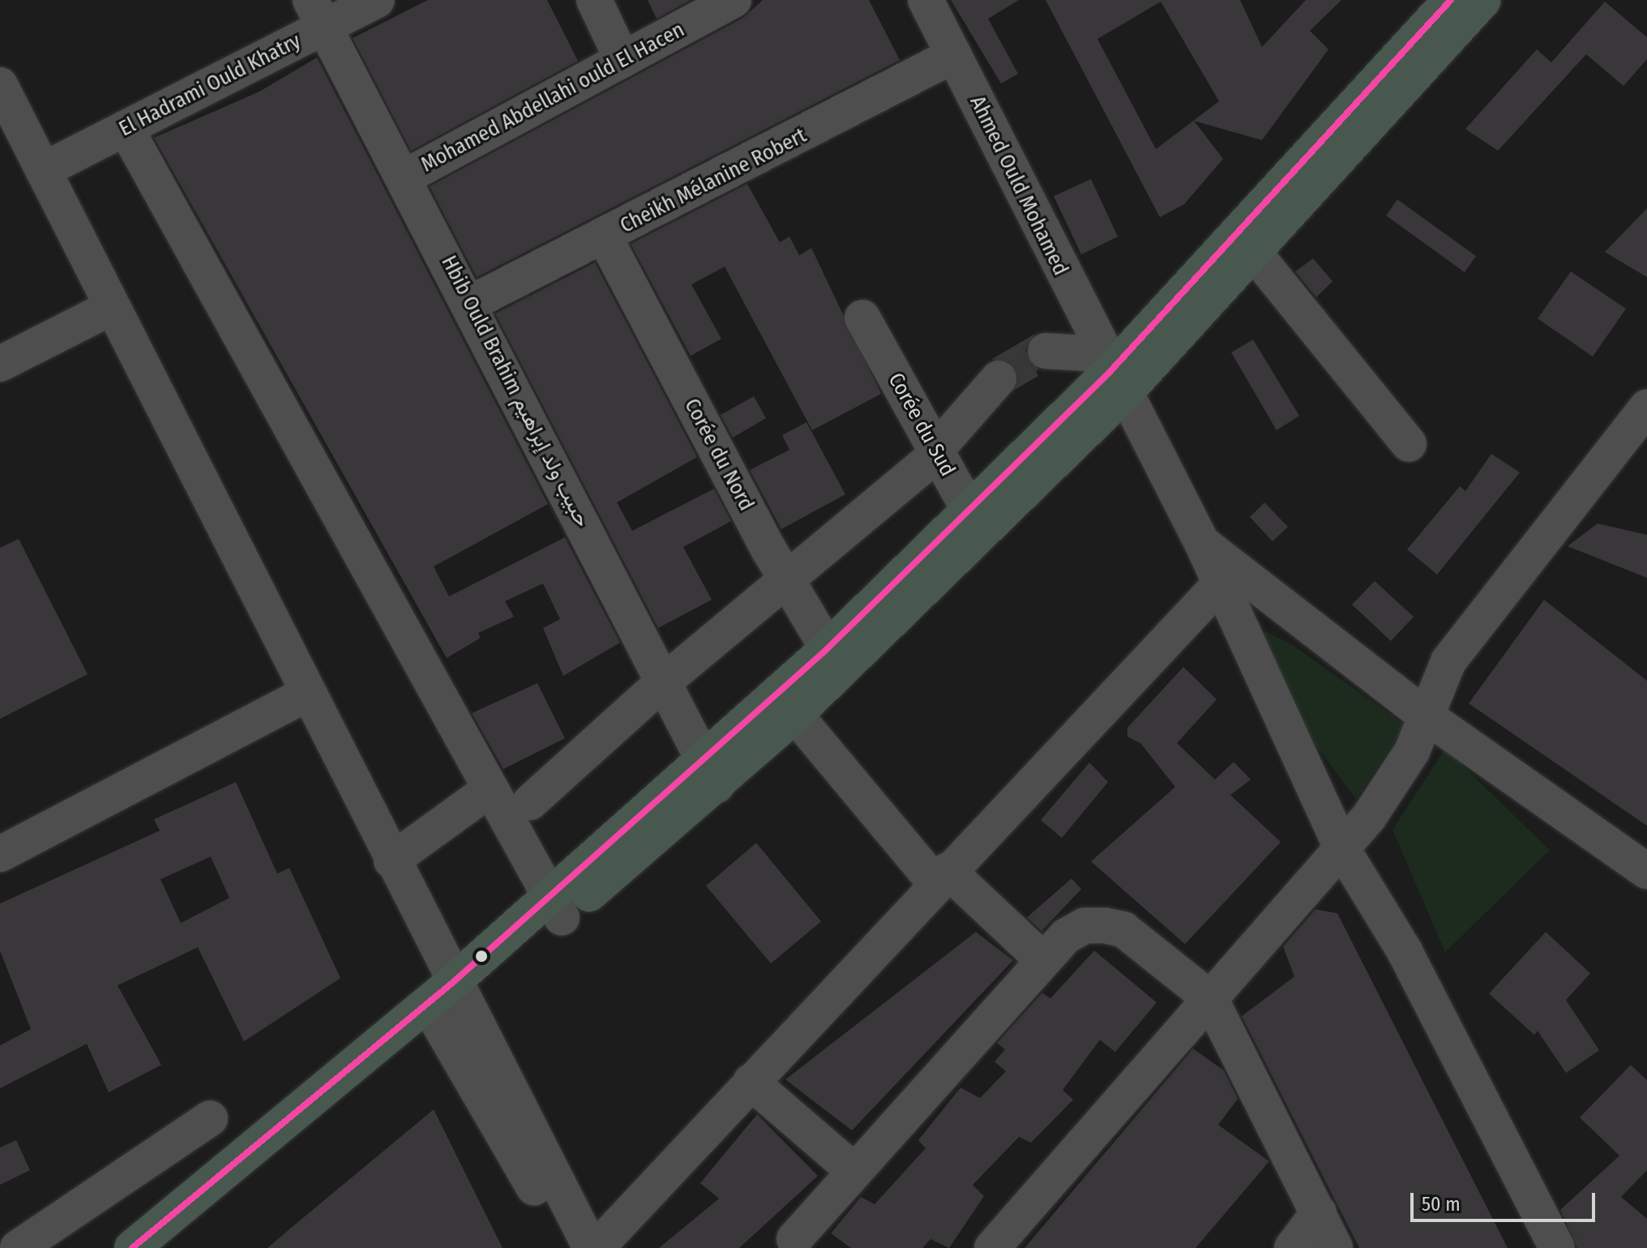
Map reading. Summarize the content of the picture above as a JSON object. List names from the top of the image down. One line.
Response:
{"streets":{"street":["El Hadrami Ould Khatry","Mohamed Abdellahi ould El Hacen","Cheikh Mélanine Robert","Ahmed Ould Mohamed","Hbib Ould Brahim حبيب ولد إبراهيم","Corée du Sud","Corée du Nord"]},"crossings":[["El Hadrami Ould Khatry","Hbib Ould Brahim حبيب ولد إبراهيم"],["Mohamed Abdellahi ould El Hacen","Hbib Ould Brahim حبيب ولد إبراهيم"],["Cheikh Mélanine Robert","Ahmed Ould Mohamed"],["Cheikh Mélanine Robert","Hbib Ould Brahim حبيب ولد إبراهيم"],["Cheikh Mélanine Robert","Corée du Nord"]],"scale_bar":"50 m"}
